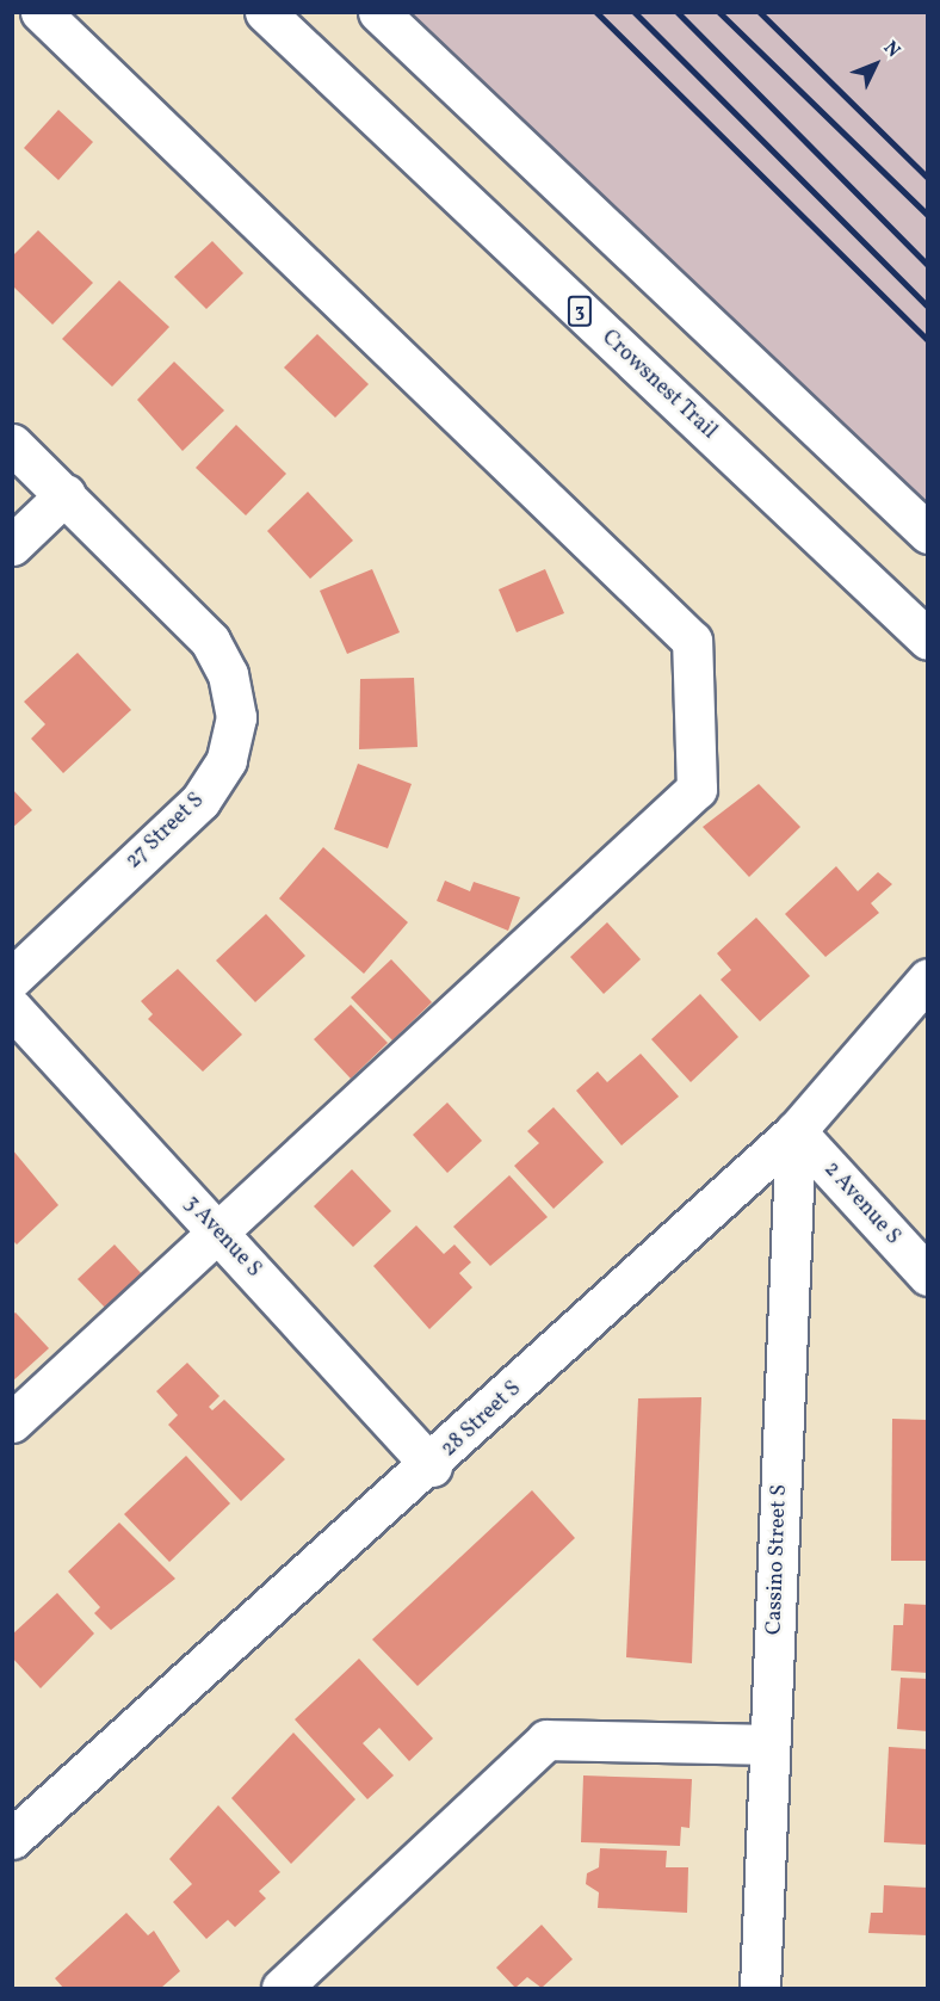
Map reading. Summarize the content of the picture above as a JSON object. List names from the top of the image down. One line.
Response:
{"streets":{"main road":["3","Crowsnest Trail","27 Street S","2 Avenue S","3 Avenue S","28 Street S","Cassino Street S"]},"crossings":[["2 Avenue S","28 Street S"],["2 Avenue S","Cassino Street S"],["3 Avenue S","28 Street S"],["28 Street S","Cassino Street S"]],"north":"top right"}
